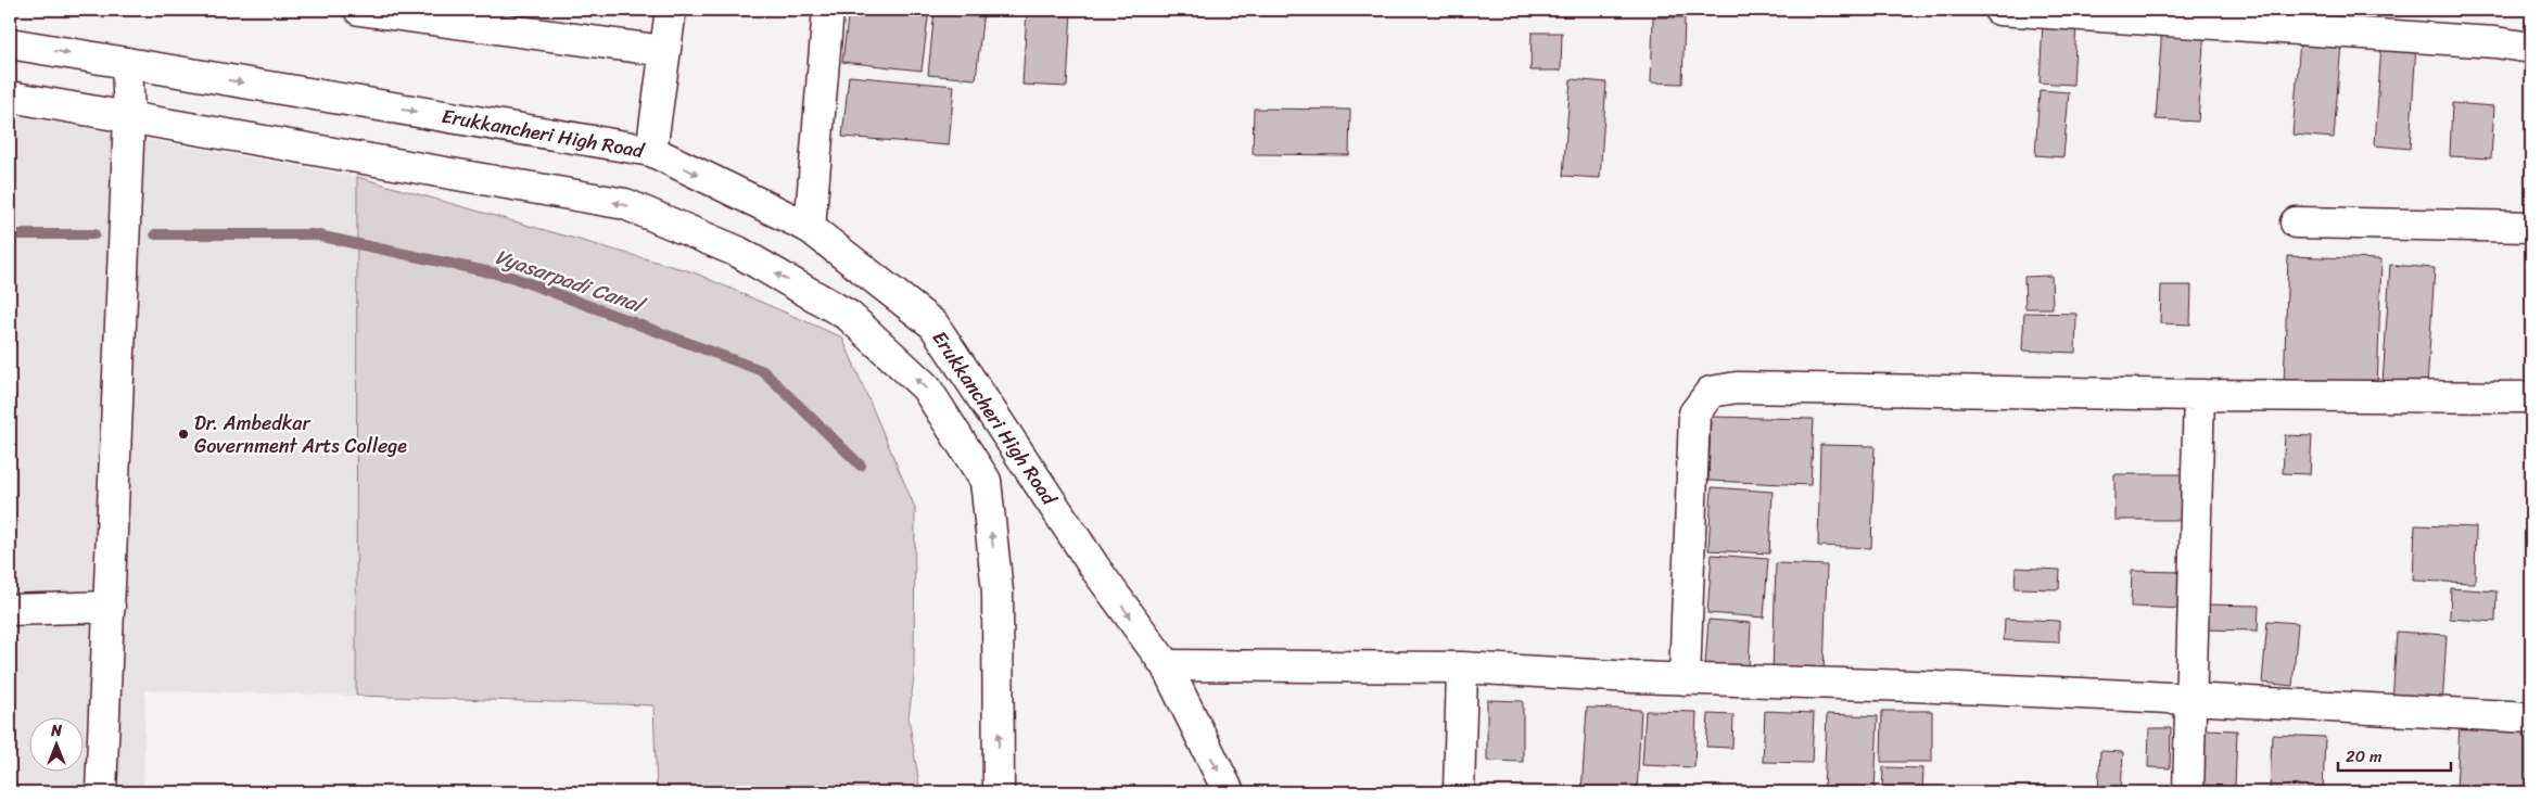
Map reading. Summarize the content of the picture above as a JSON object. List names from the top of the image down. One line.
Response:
{"streets":{"street":["Erukkancheri High Road"]},"one_way":["Erukkancheri High Road"],"water":["Vyasarpadi Canal"],"places":["Dr. Ambedkar Government Arts College"],"scale_bar":"20 m","north":"top"}
